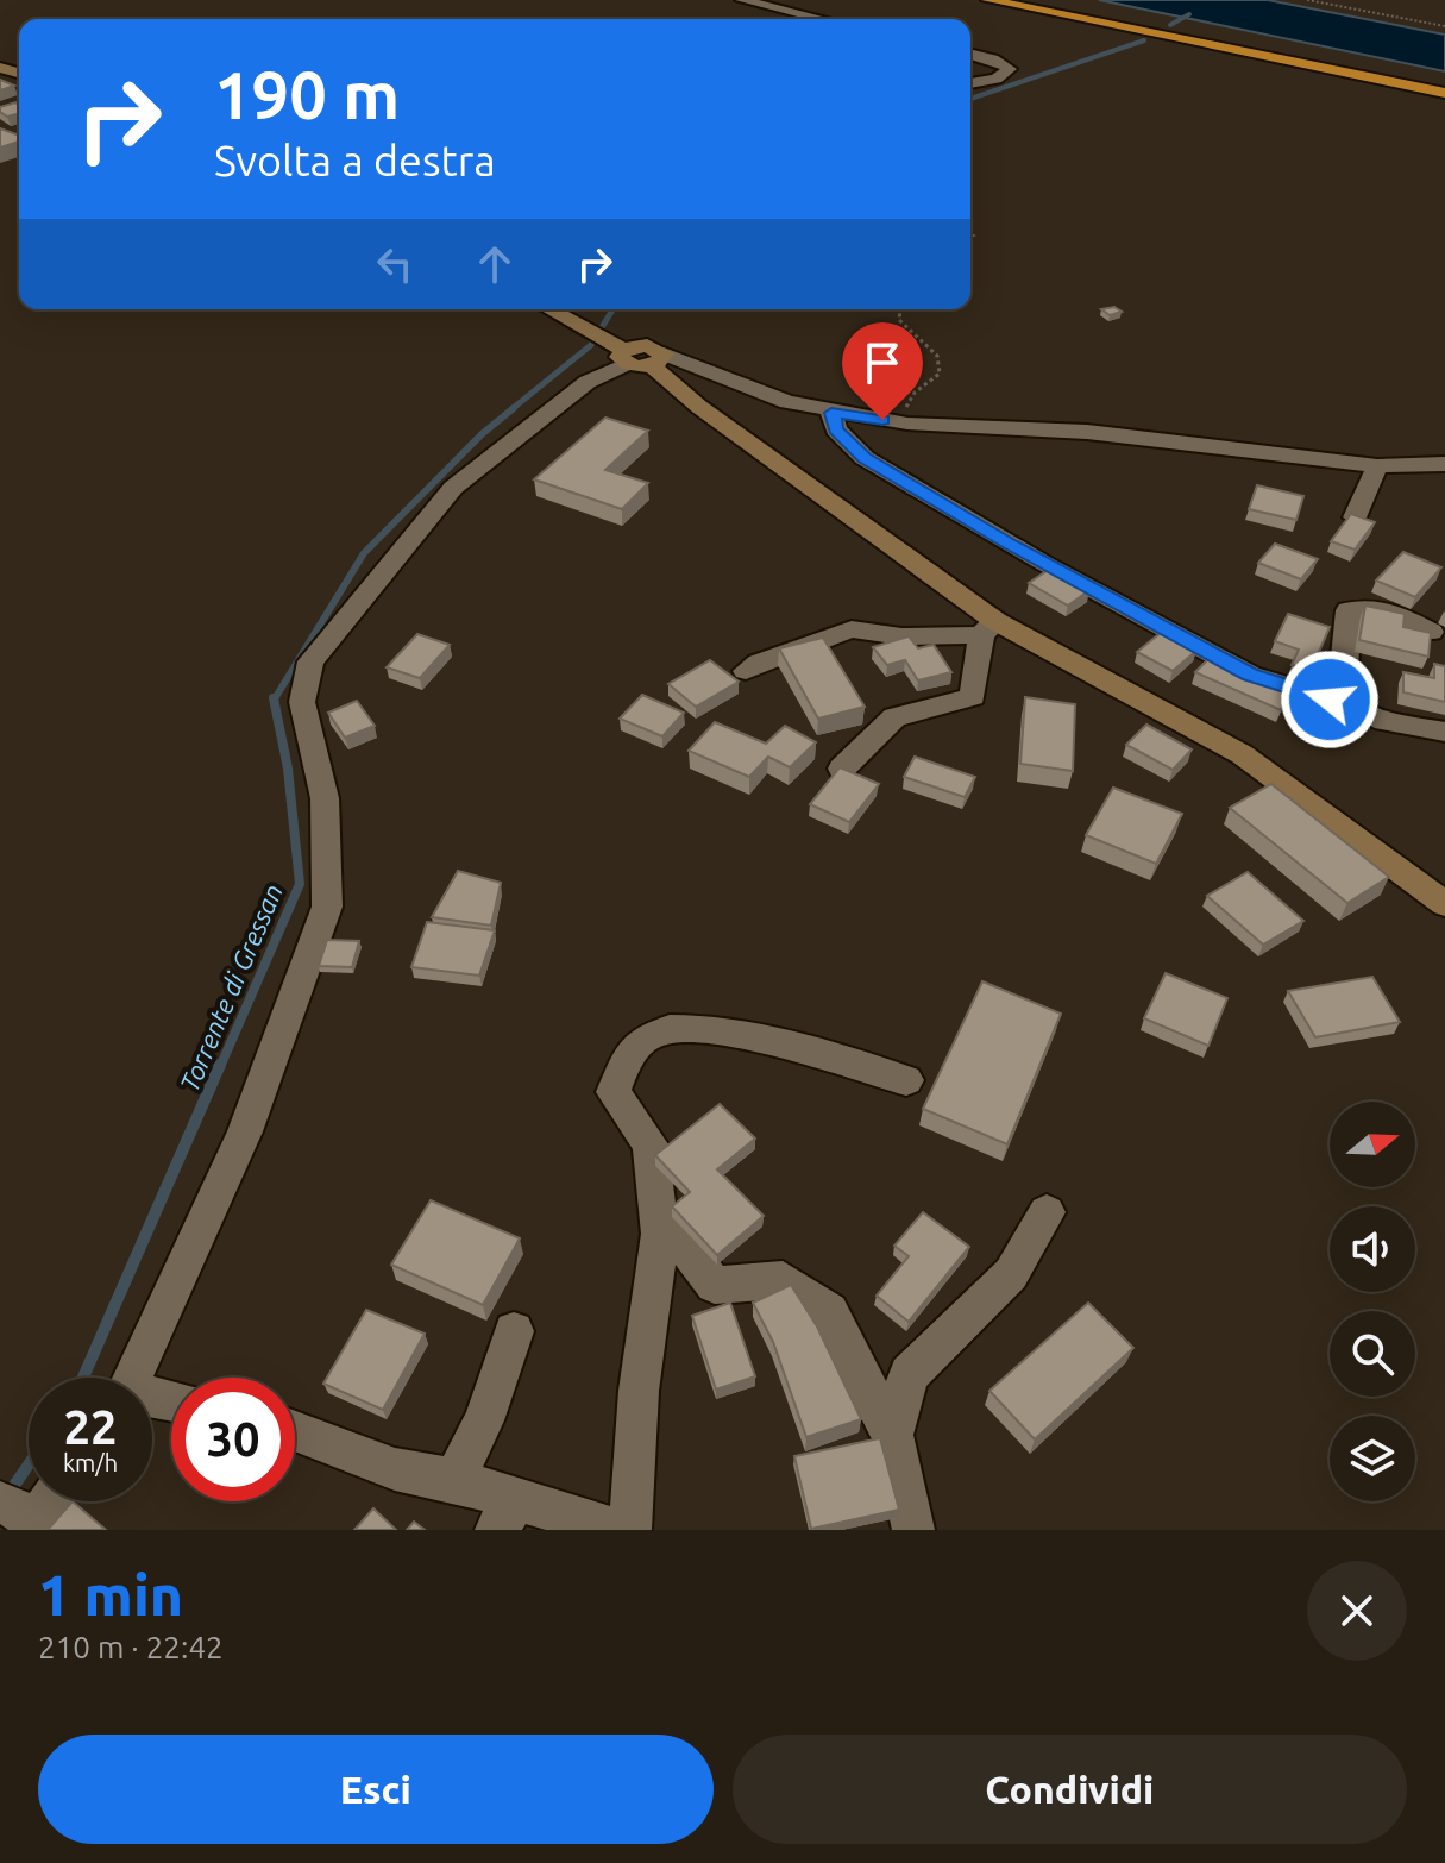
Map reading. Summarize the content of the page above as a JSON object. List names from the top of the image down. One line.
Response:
{"water":["Torrente di Gressan"],"north":"right","page":{"turn":["190 m","Svolta a destra"],"speed":"22 km/h","limit":"30","heading":["1 min","210 m · 22:42"],"buttons":["Esci","Condividi"]}}
